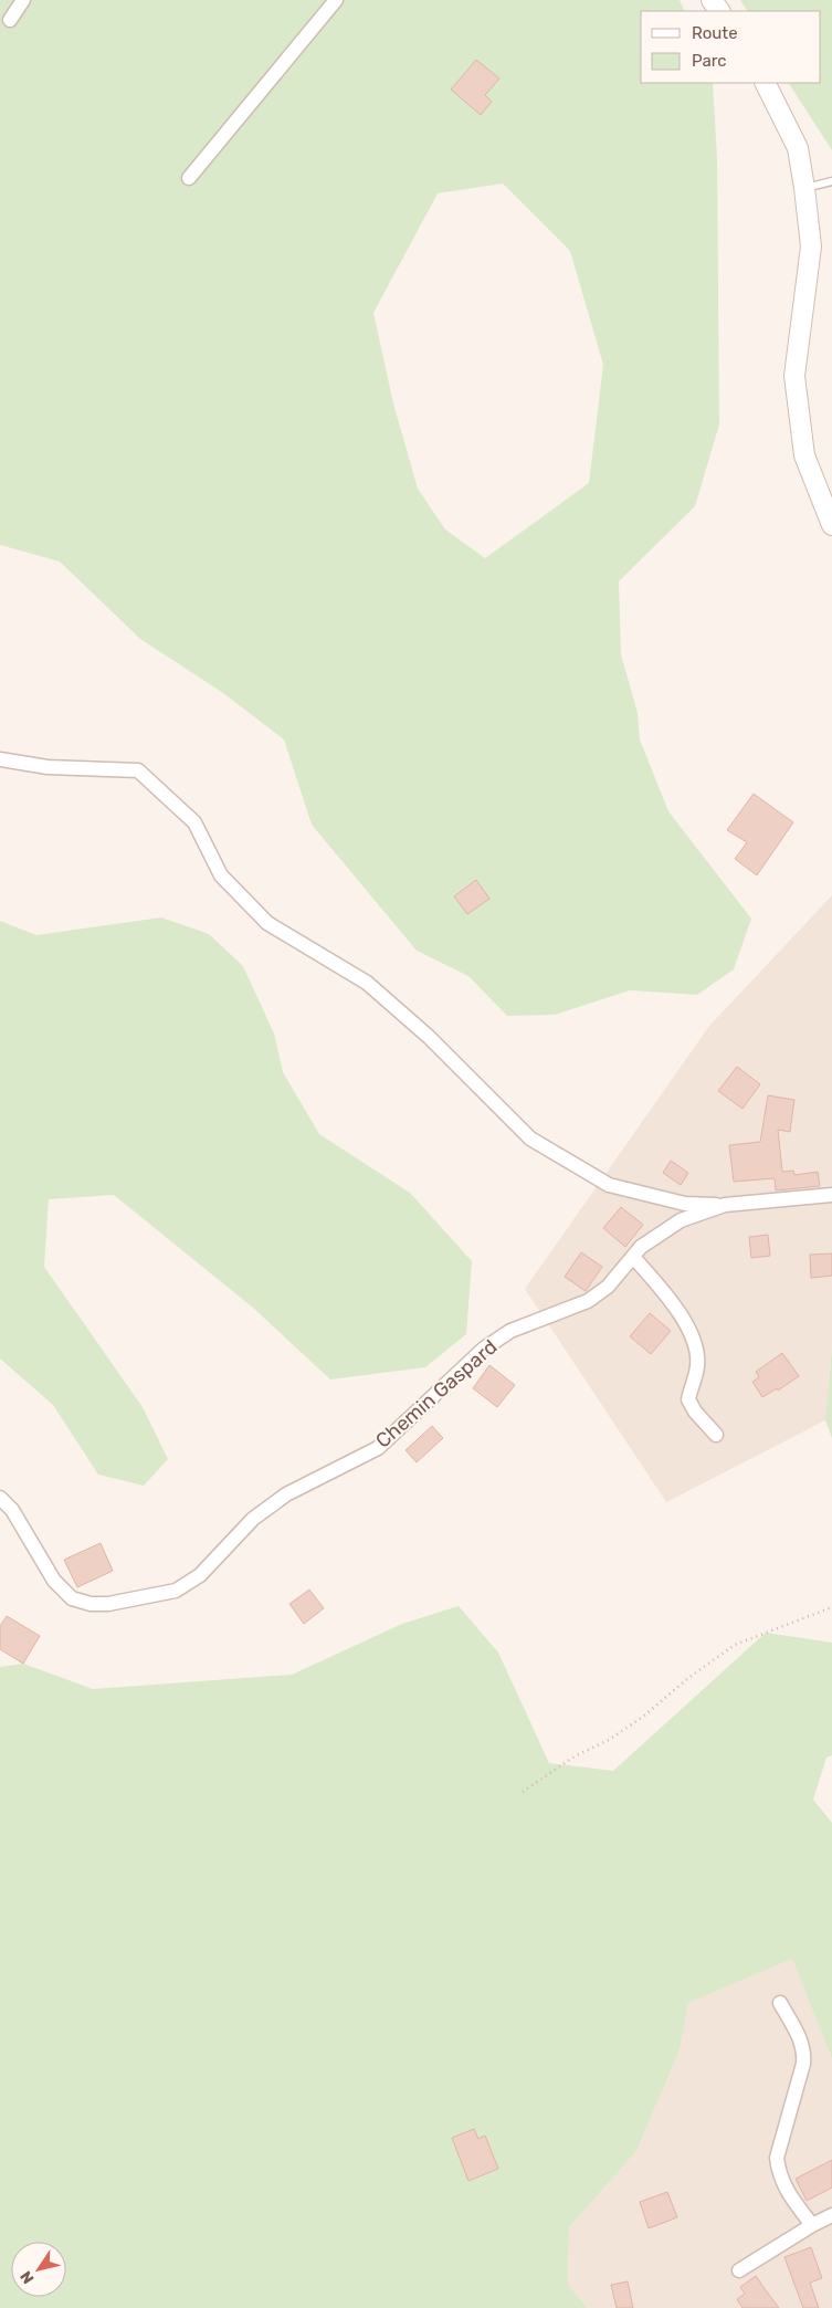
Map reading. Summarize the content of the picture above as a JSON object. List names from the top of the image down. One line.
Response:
{"streets":{"street":["Chemin Gaspard"]},"legend":["Route","Parc"],"north":"bottom left"}
